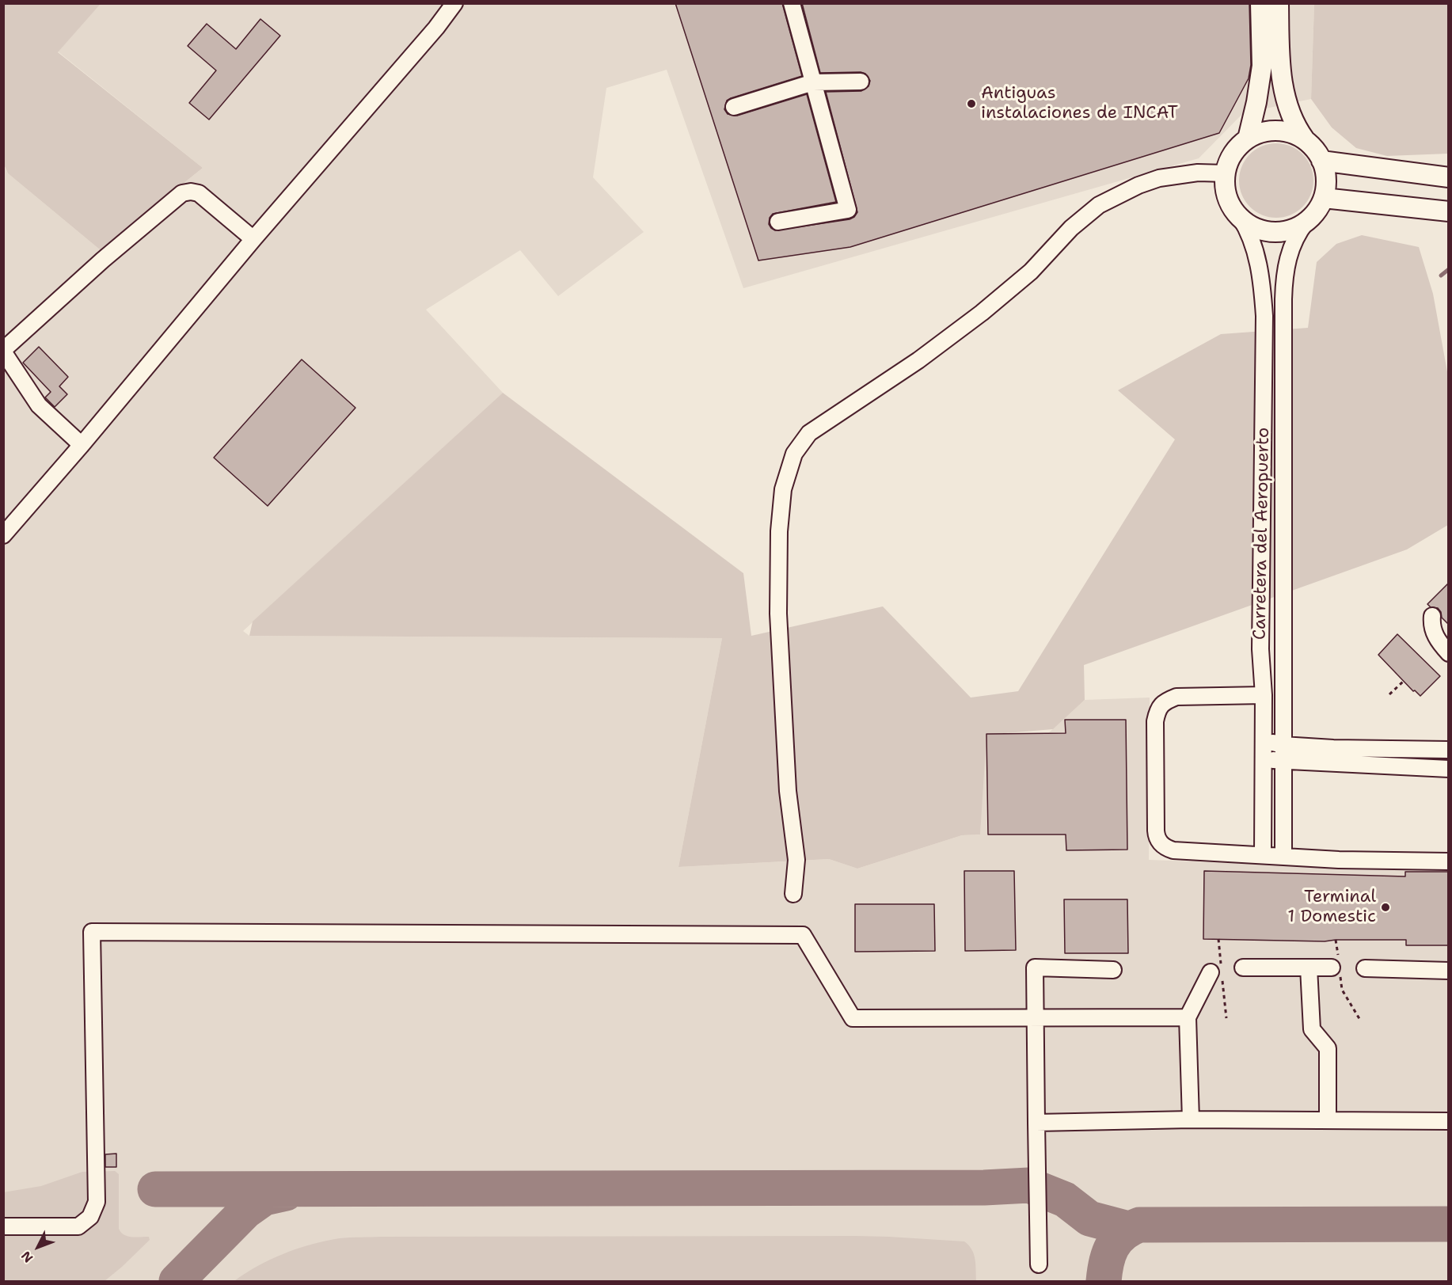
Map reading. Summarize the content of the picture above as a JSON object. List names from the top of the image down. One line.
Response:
{"streets":{"street":["Carretera del Aeropuerto"]},"places":["Antiguas instalaciones de INCAT","Terminal 1 Domestic"],"north":"bottom left"}
